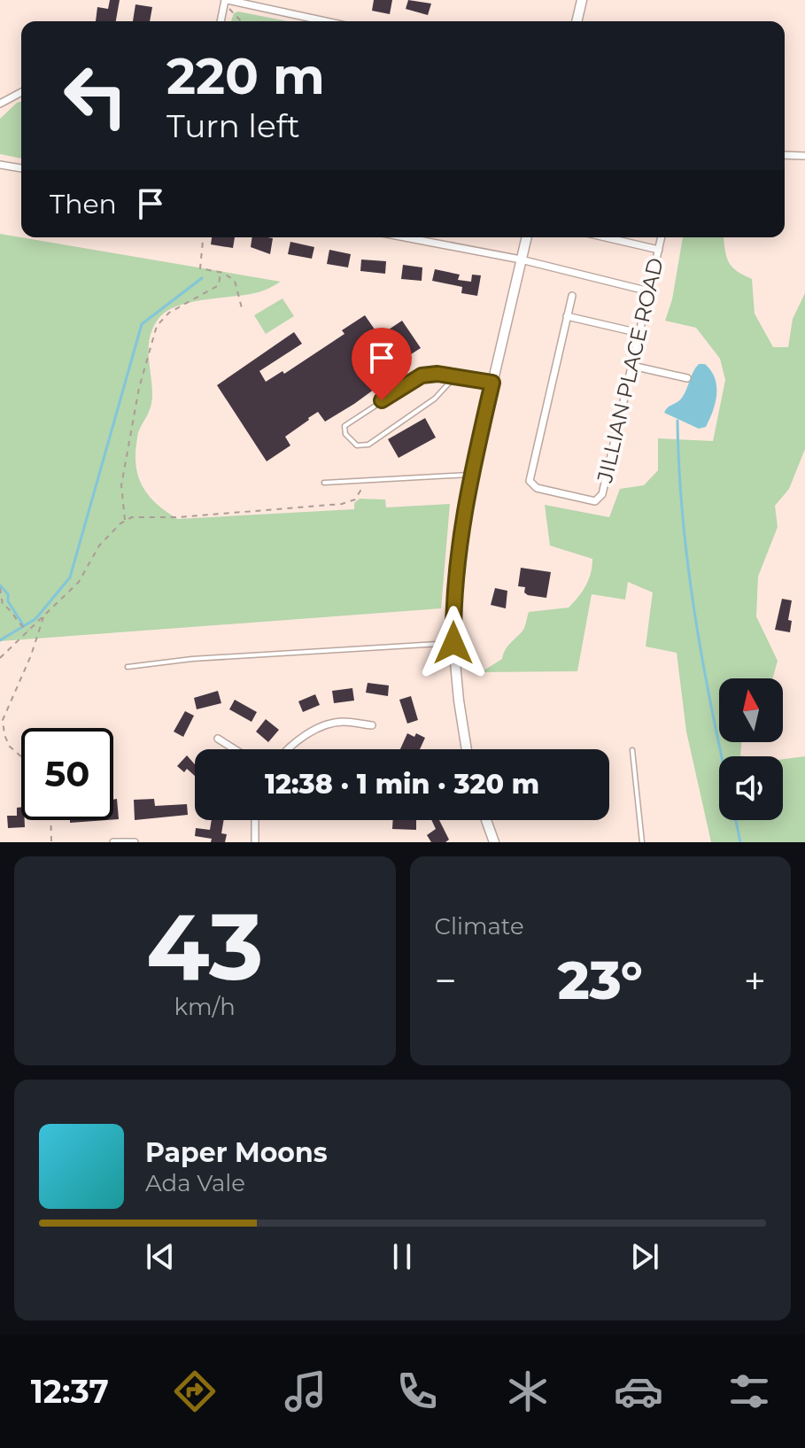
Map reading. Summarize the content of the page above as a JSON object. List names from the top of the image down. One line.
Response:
{"streets":{"street":["JILLIAN PLACE ROAD"]},"north":"top","page":{"turn":["220 m","Turn left"],"then":"Then","limit":"50","trip":"12:38 · 1 min · 320 m","tile":[["43","km/h"],"Climate"],"heat":["−","23°","+"],"song":["Paper Moons","Ada Vale"],"tabs":"12:37"}}
